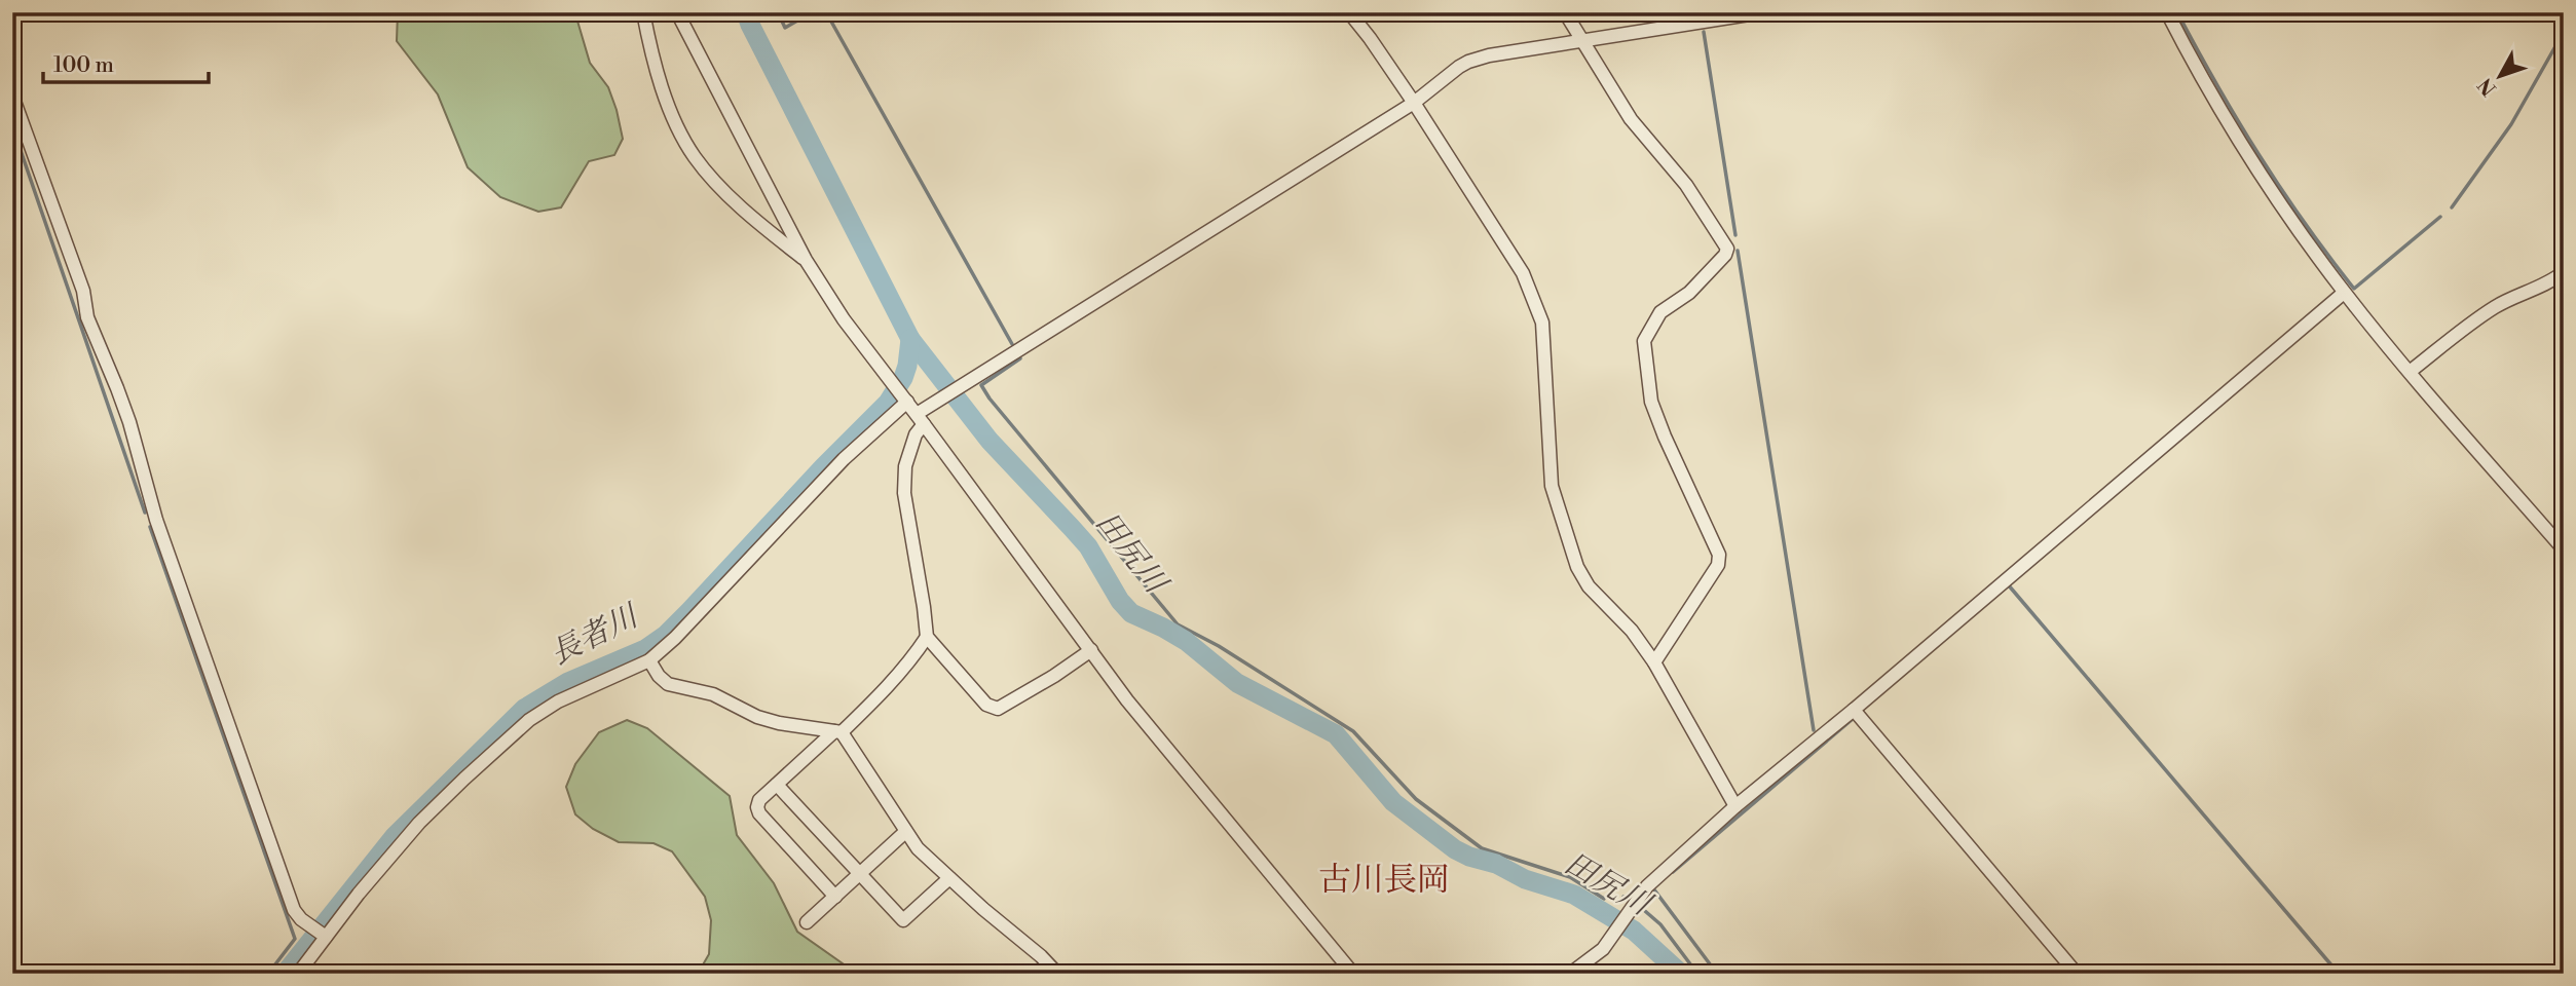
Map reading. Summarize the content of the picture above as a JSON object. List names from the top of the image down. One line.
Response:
{"districts":["古川長岡"],"water":["田尻川","長者川"],"scale_bar":"100 m","north":"bottom left"}
